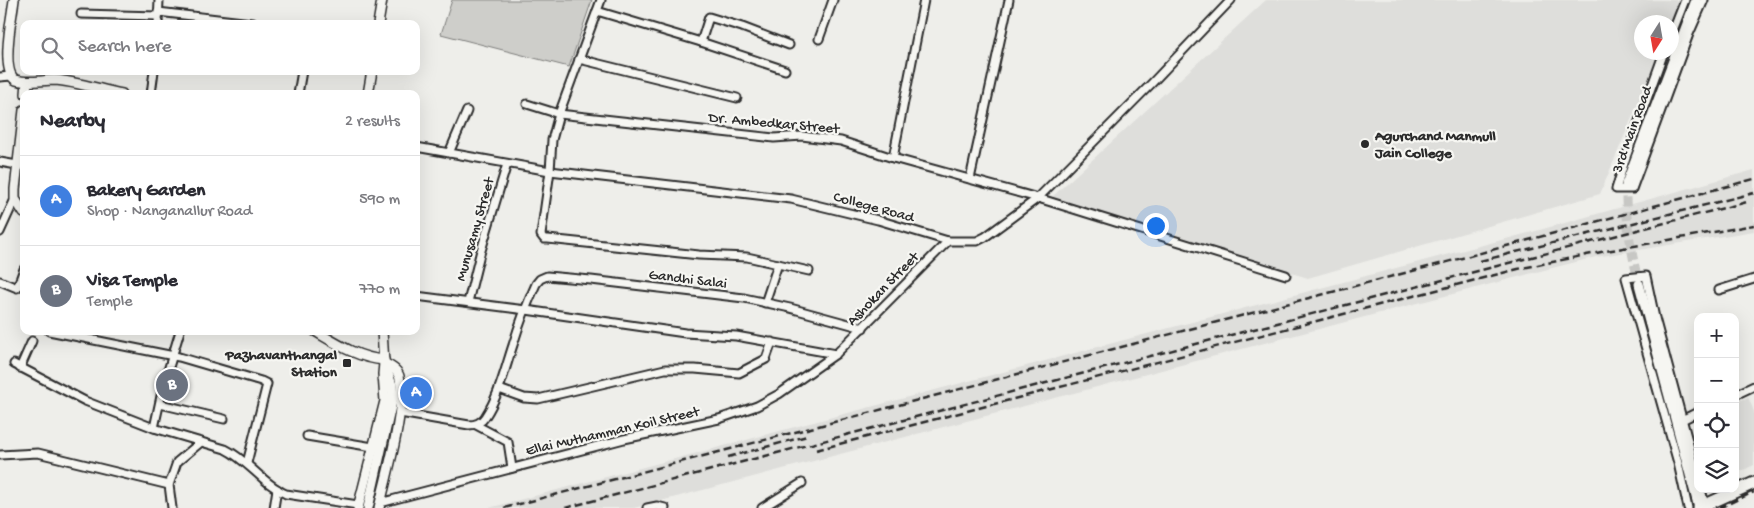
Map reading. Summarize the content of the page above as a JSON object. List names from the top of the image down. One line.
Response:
{"streets":{"street":["Dr. Ambedkar Street","3rd Main Road","College Road","Munusamy Street","Gandhi Salai","Ashokan Street","Ellai Muthamman Koil Street"]},"crossings":[["Dr. Ambedkar Street","College Road"],["College Road","Munusamy Street"],["College Road","Ashokan Street"],["Gandhi Salai","Ashokan Street"],["Ashokan Street","Ellai Muthamman Koil Street"]],"places":{"other":["Agurchand Manmull Jain College"],"transit":["Pazhavanthangal Station"]},"north":"bottom","page":{"search":"Search here","heading":["Nearby","2 results"],"list":[{"mark":"A","name":"Bakery Garden","note":"Shop · Nanganallur Road","value":"590 m"},{"mark":"B","name":"Visa Temple","note":"Temple","value":"770 m"}],"map_buttons":["+","−"],"pins":["B","A"]}}
